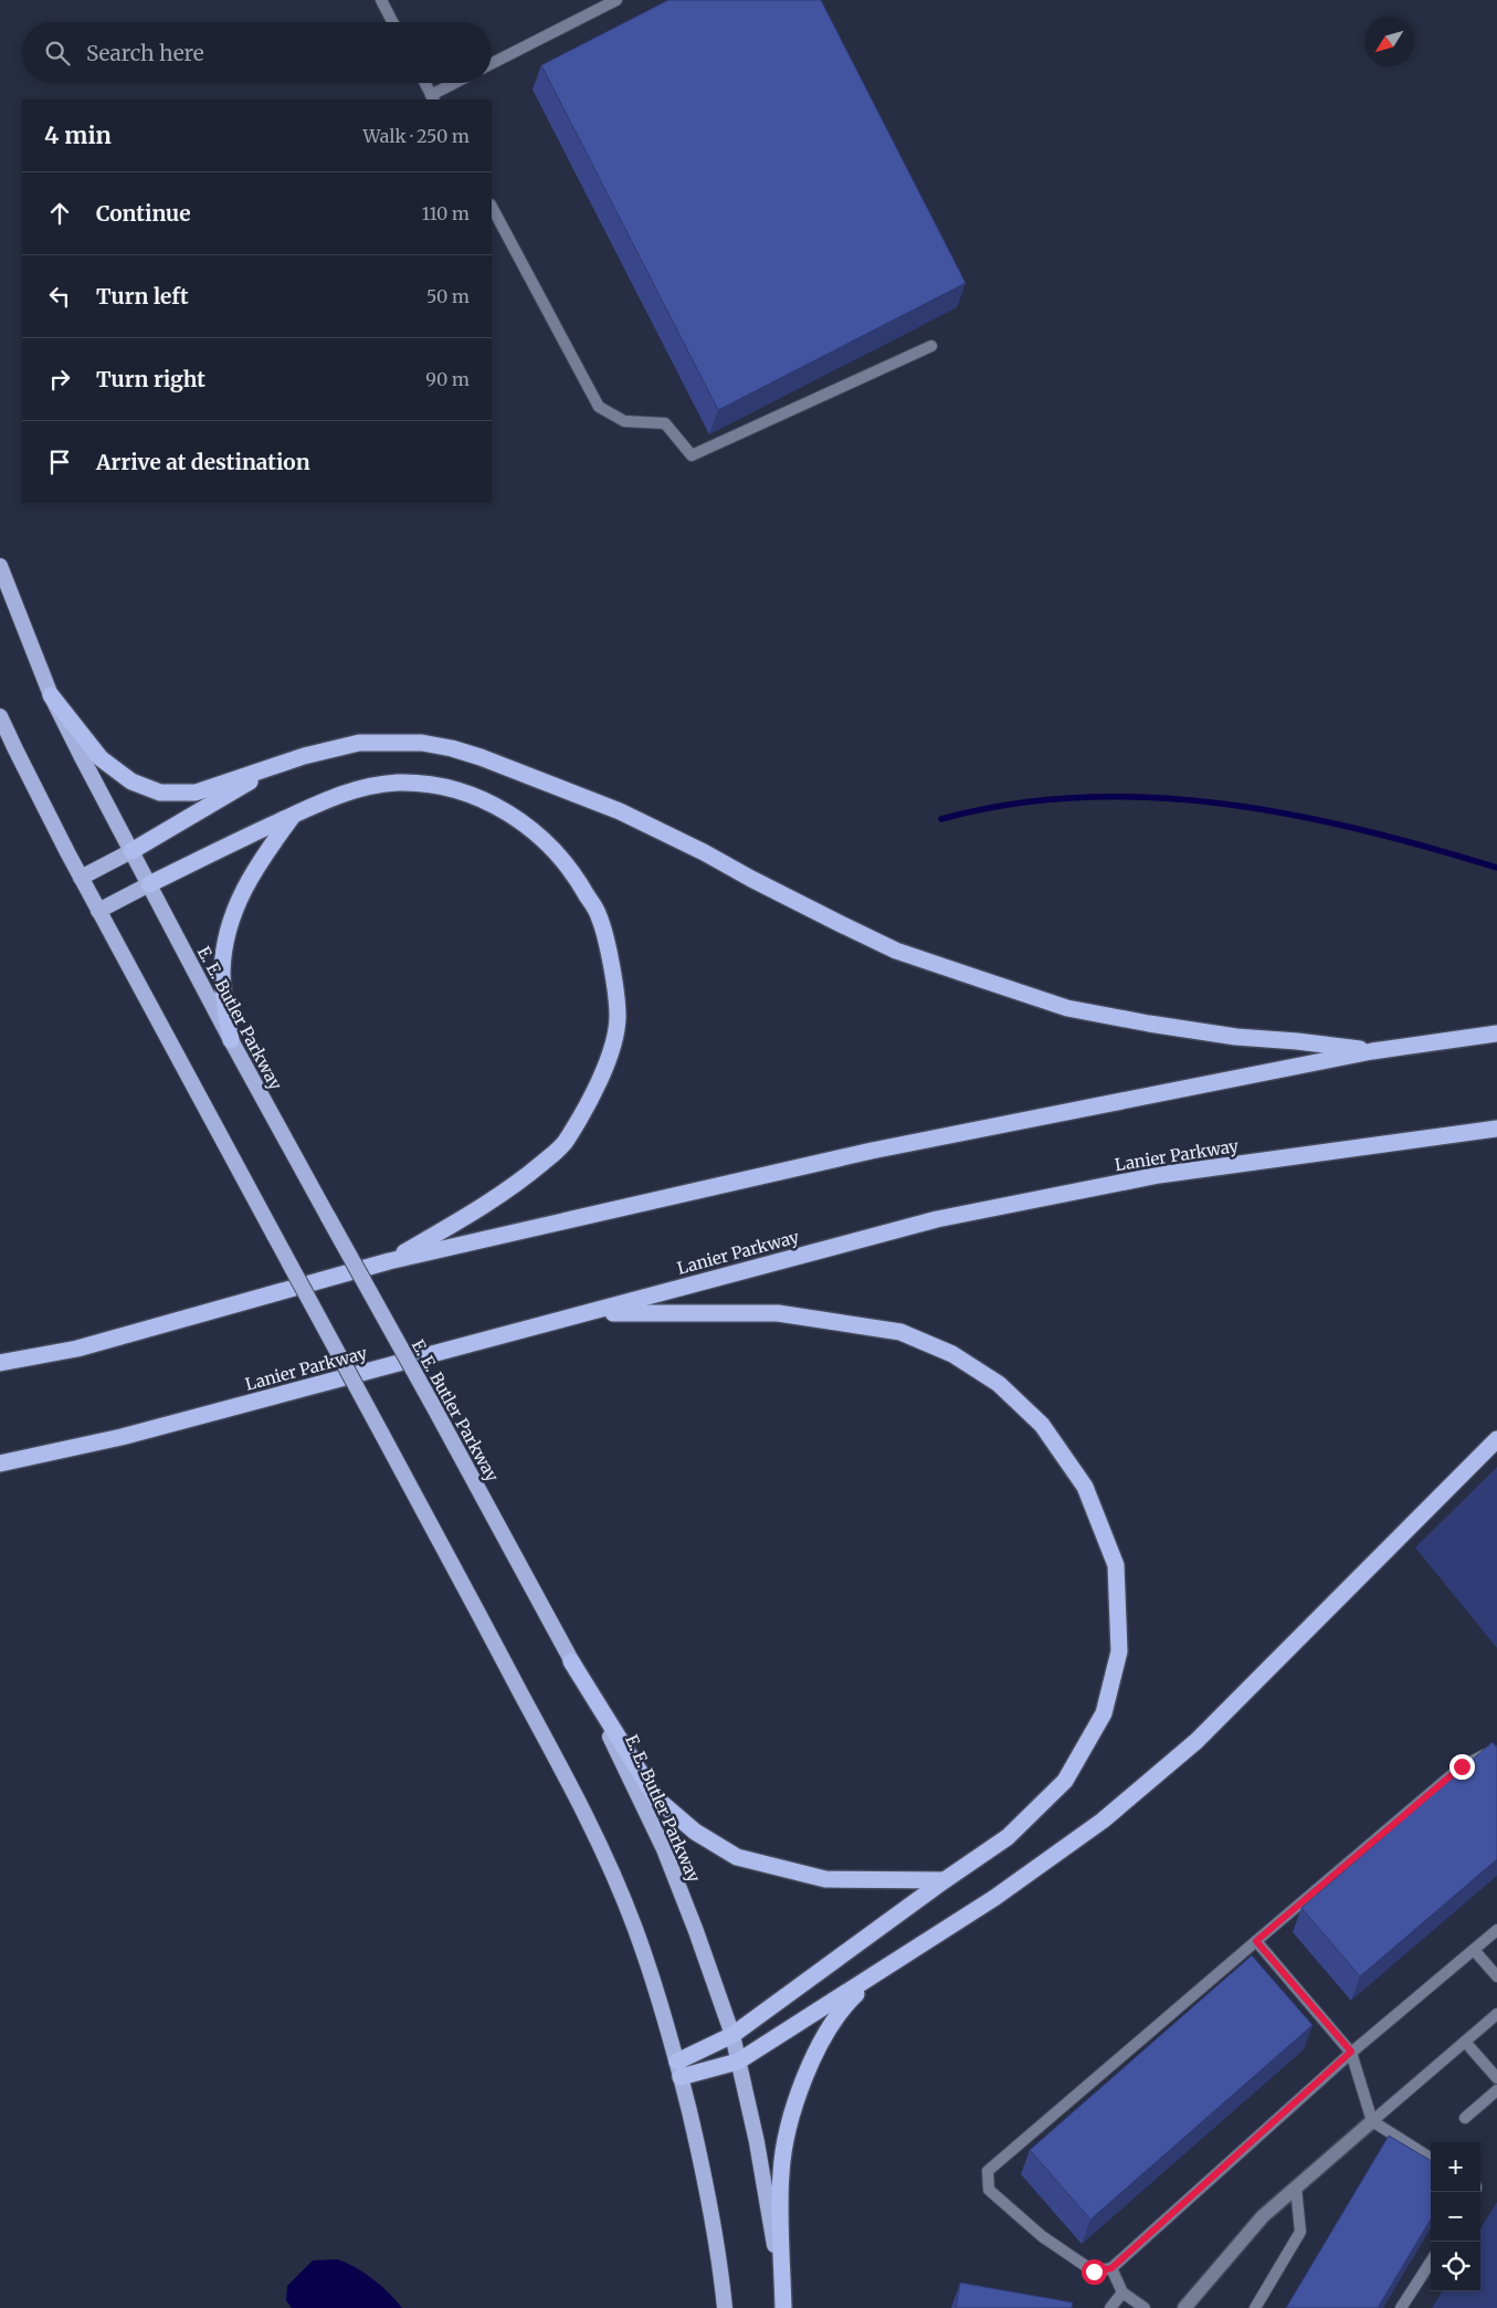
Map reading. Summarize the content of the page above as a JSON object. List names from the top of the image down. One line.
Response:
{"streets":{"highway":["E. E. Butler Parkway","Lanier Parkway"]},"north":"bottom left","page":{"search":"Search here","heading":["4 min","Walk · 250 m"],"list":[["Continue","110 m"],["Turn left","50 m"],["Turn right","90 m"],"Arrive at destination"],"map_buttons":["+","−"]}}
